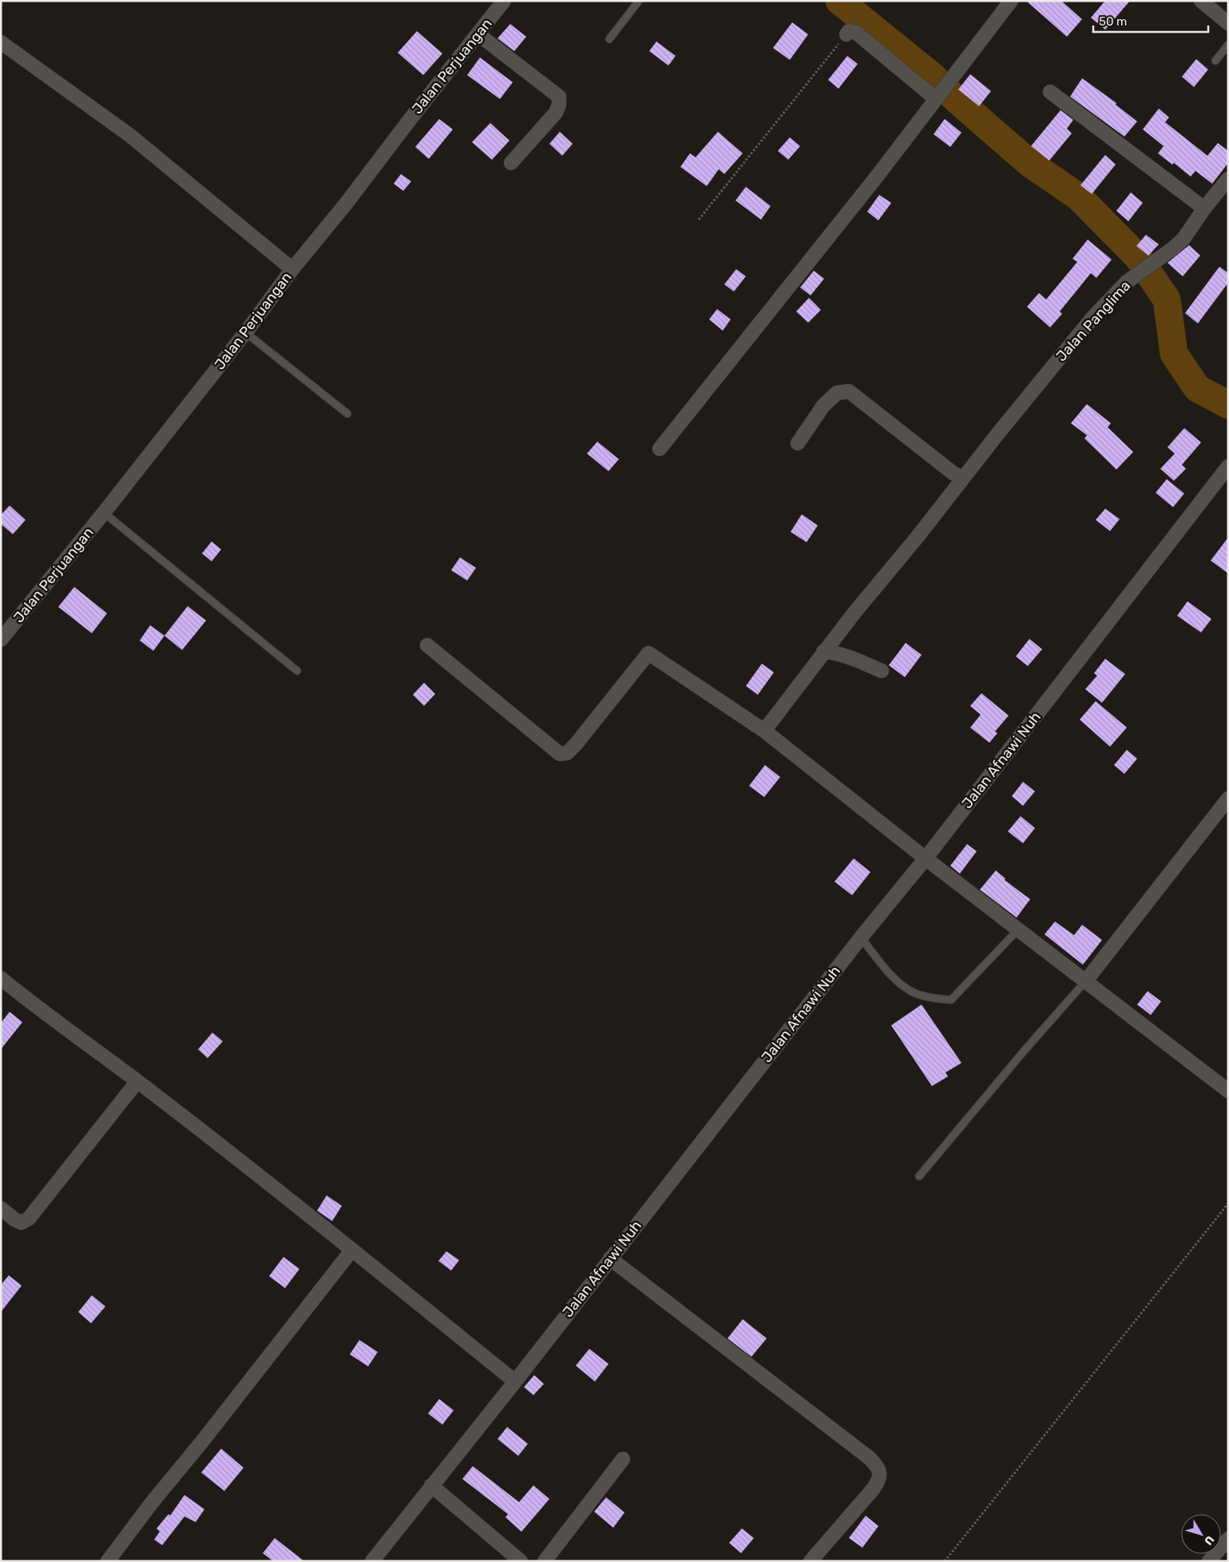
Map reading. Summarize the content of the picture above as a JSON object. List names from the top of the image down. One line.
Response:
{"streets":{"street":["Jalan Perjuangan","Jalan Panglima","Jalan Afnawi Nuh"]},"scale_bar":"50 m","north":"bottom right"}
